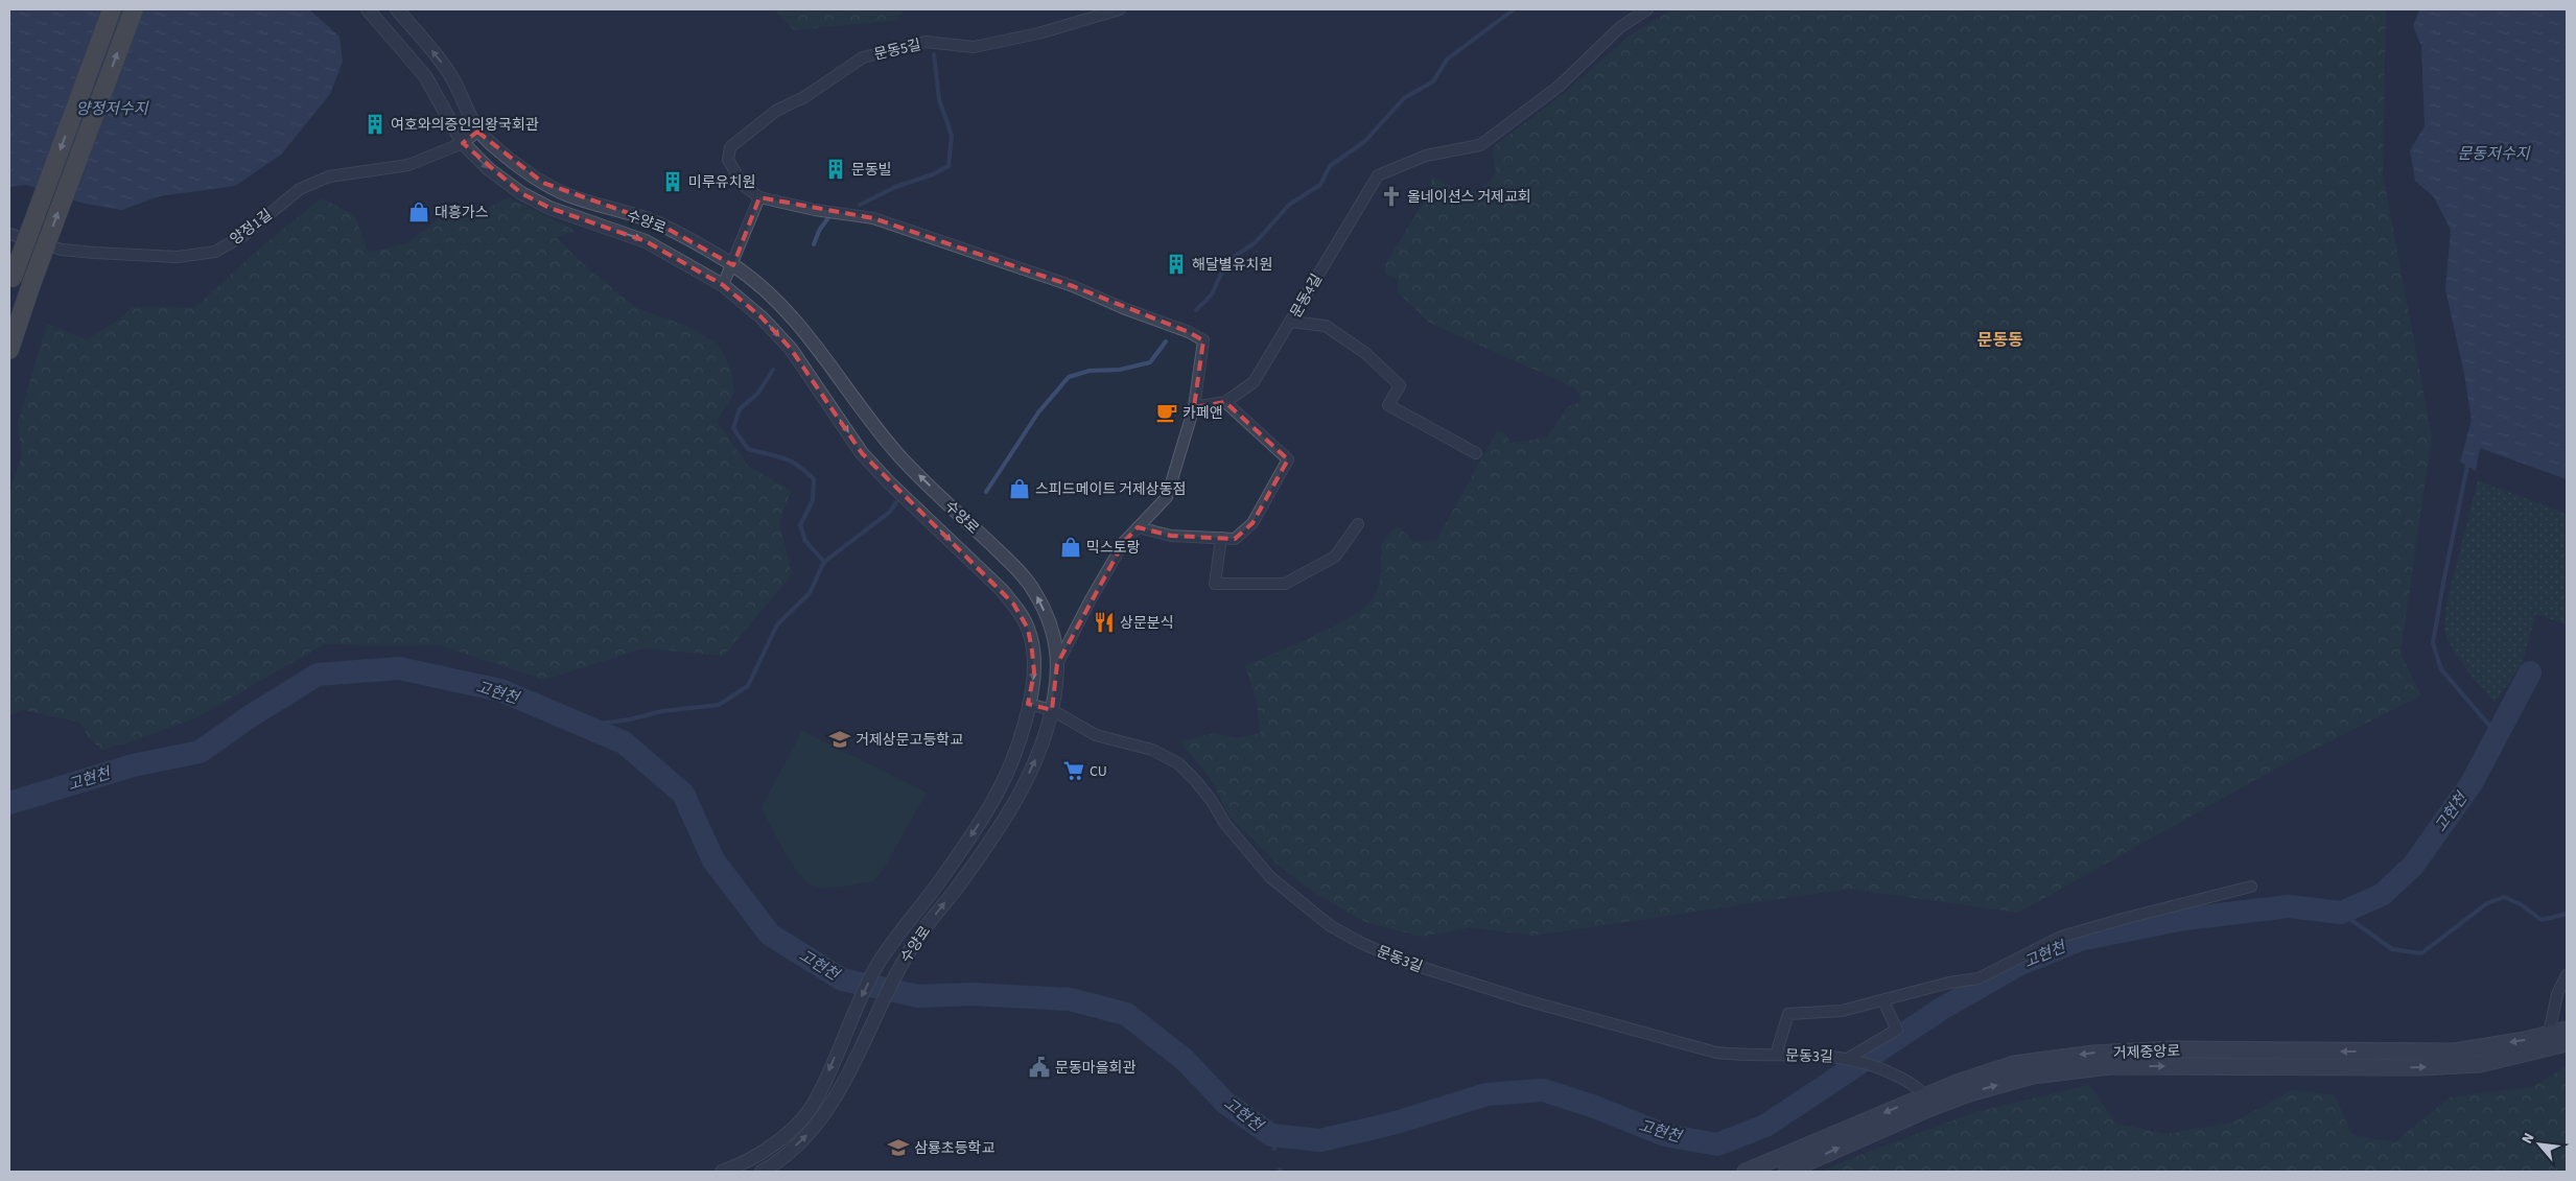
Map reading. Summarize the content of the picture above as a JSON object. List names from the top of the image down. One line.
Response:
{"streets":{"main road":["거제중앙로"],"street":["문동5길","수양로","양정1길","문동4길","문동3길"]},"crossings":[["수양로","양정1길"],["수양로","문동3길"],["문동3길","거제중앙로"]],"districts":["문동동"],"water":["양정저수지","문동저수지","고현천"],"places":{"building":["여호와의증인의왕국회관","문동빌","미루유치원","해달별유치원"],"church":["올네이션스 거제교회"],"shop":["대흥가스","스피드메이트 거제상동점","믹스토랑"],"cafe":["카페앤"],"restaurant":["상문분식"],"school or university":["거제상문고등학교","삼룡초등학교"],"supermarket":["CU"],"public building":["문동마을회관"]},"north":"top left"}
